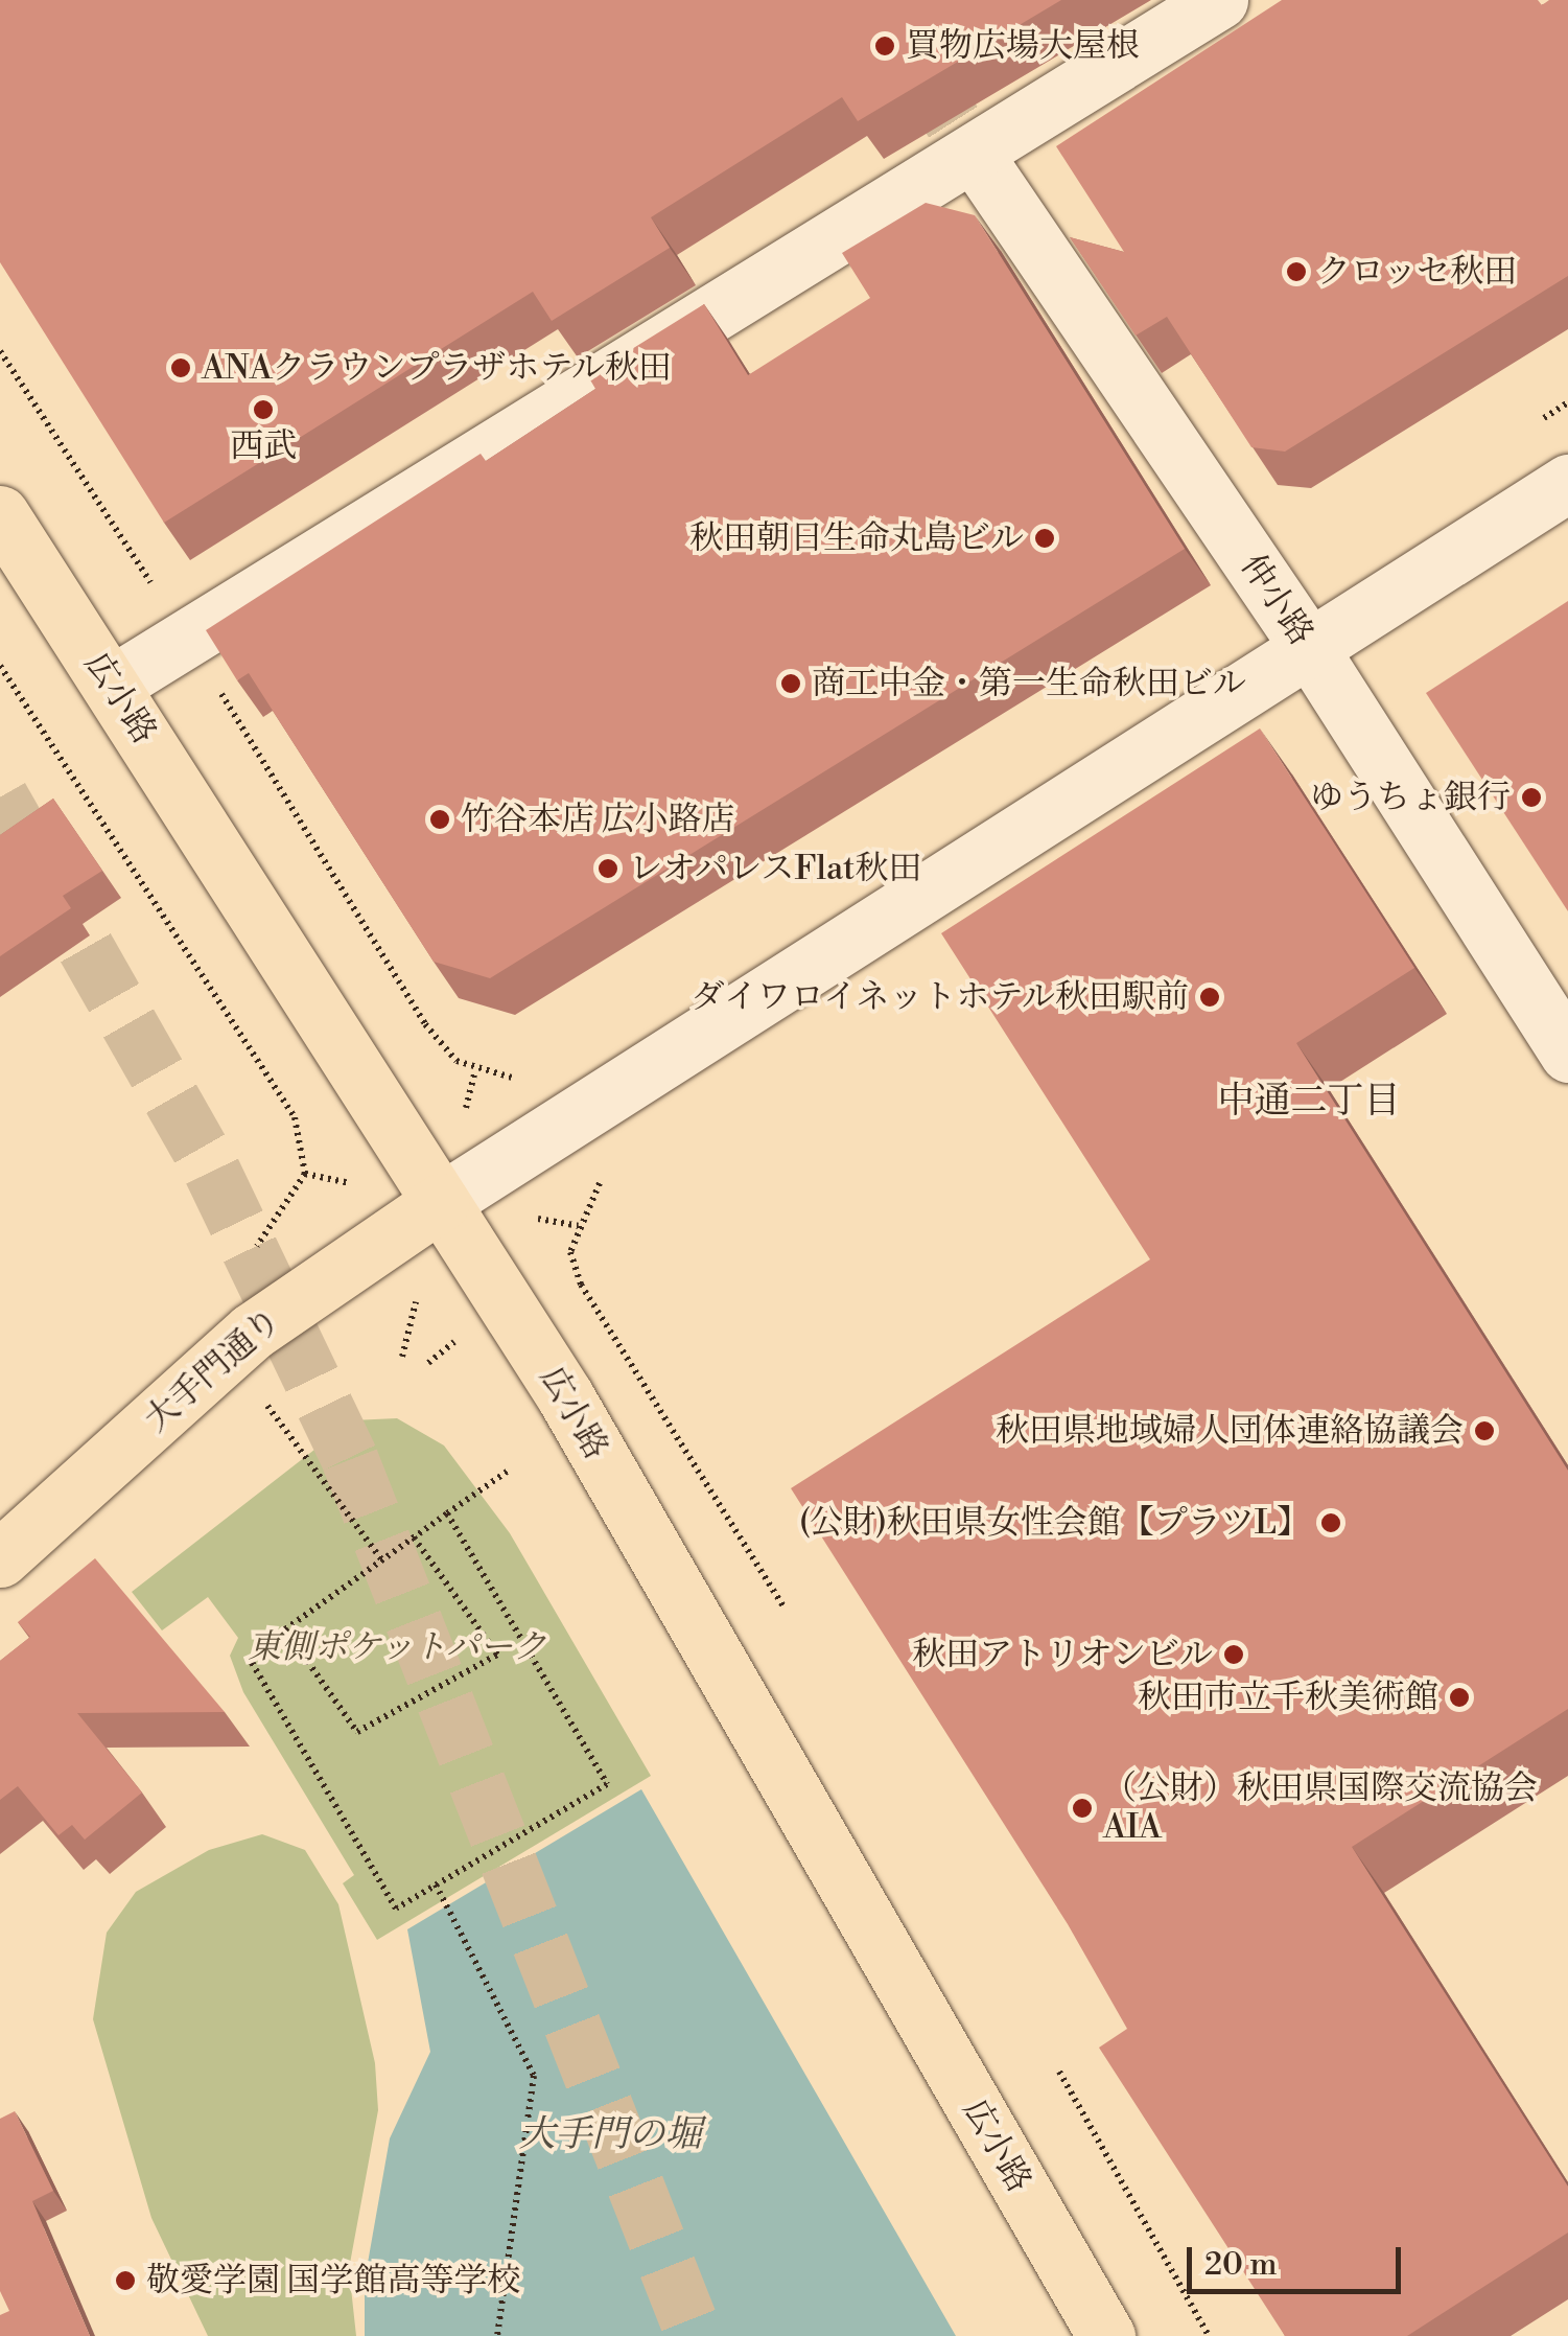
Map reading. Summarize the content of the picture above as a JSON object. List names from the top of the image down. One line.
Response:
{"streets":{"main road":["広小路","大手門通り"],"street":["仲小路"]},"crossings":[["広小路","大手門通り"]],"districts":["中通二丁目"],"water":["大手門の堀"],"parks":["東側ポケットパーク"],"places":["買物広場大屋根","クロッセ秋田","ANAクラウンプラザホテル秋田","西武","秋田朝日生命丸島ビル","商工中金・第一生命秋田ビル","ゆうちょ銀行","竹谷本店 広小路店","レオパレスFlat秋田","ダイワロイネットホテル秋田駅前","秋田県地域婦人団体連絡協議会","(公財)秋田県女性会館【プラツL】","秋田アトリオンビル","秋田市立千秋美術館","（公財）秋田県国際交流協会 AIA","敬愛学園 国学館高等学校"],"scale_bar":"20 m"}
